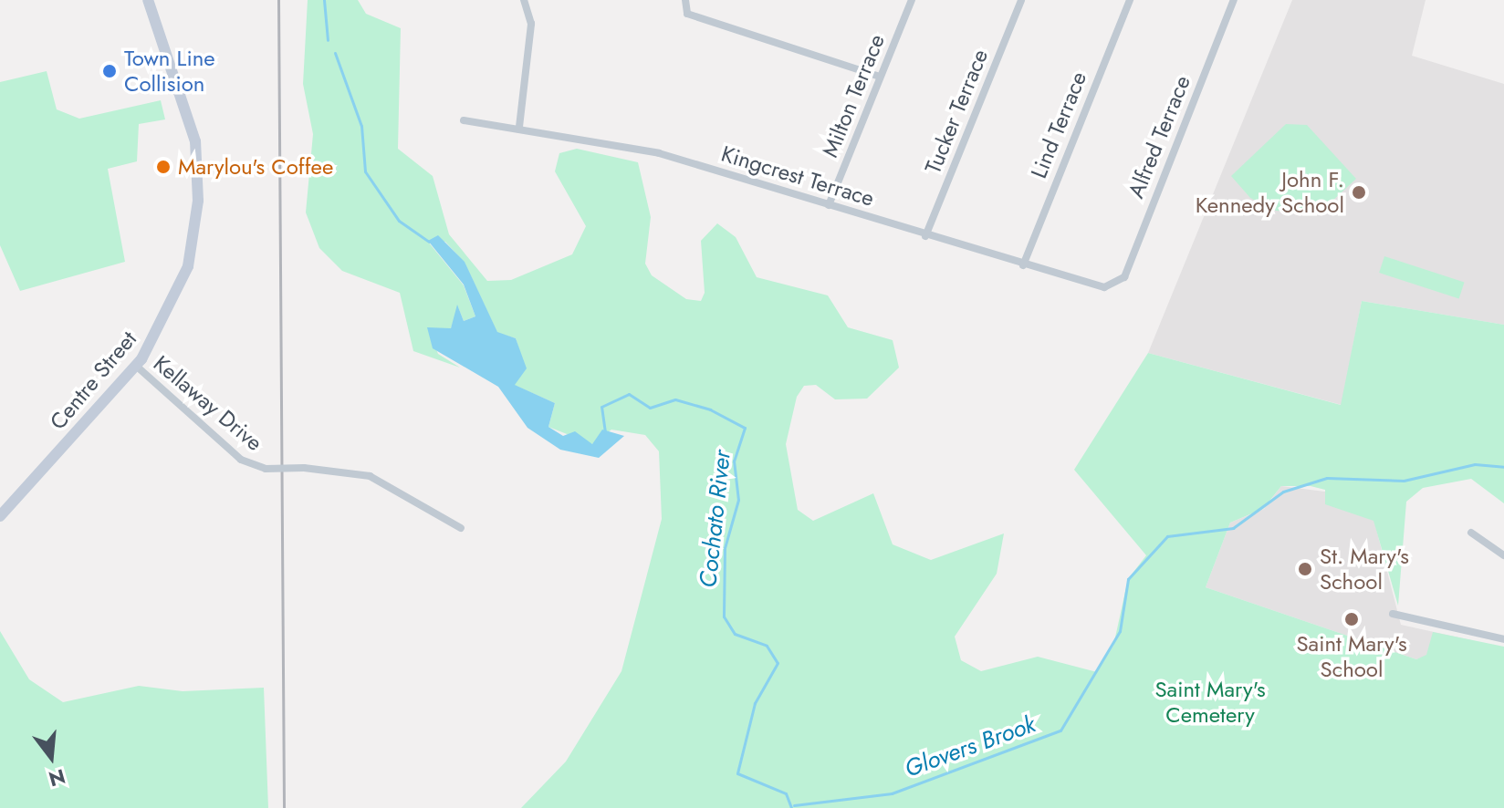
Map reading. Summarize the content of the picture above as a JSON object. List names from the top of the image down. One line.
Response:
{"streets":{"main road":["Centre Street"],"street":["Milton Terrace","Tucker Terrace","Lind Terrace","Alfred Terrace","Kingcrest Terrace","Kellaway Drive"]},"crossings":[["Milton Terrace","Kingcrest Terrace"],["Tucker Terrace","Kingcrest Terrace"],["Lind Terrace","Kingcrest Terrace"],["Alfred Terrace","Kingcrest Terrace"],["Centre Street","Kellaway Drive"]],"water":["Cochato River","Glovers Brook"],"parks":["Saint Mary's Cemetery"],"places":["Town Line Collision","Marylou's Coffee","John F. Kennedy School","St. Mary's School","Saint Mary's School"],"north":"bottom"}
